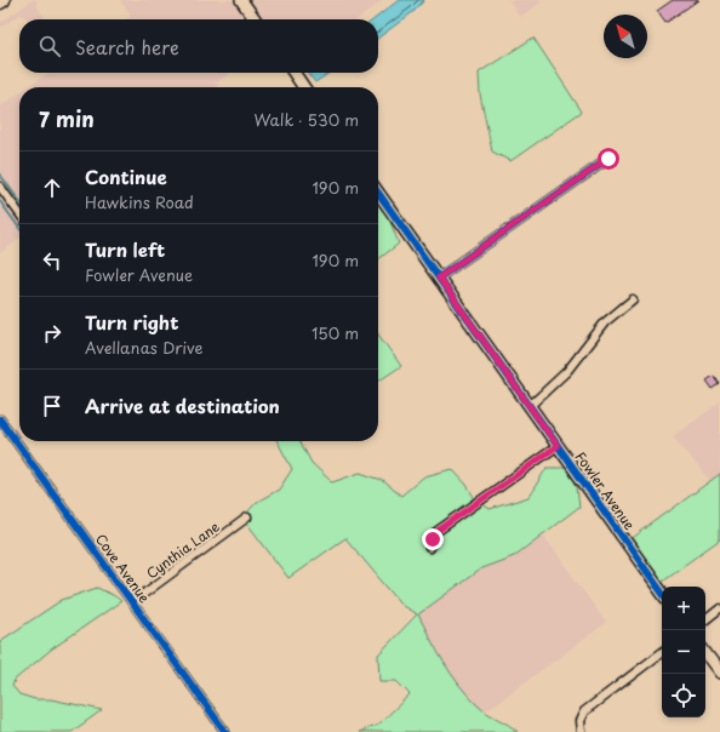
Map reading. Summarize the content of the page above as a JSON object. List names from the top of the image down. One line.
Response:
{"streets":{"street":["Fowler Avenue","Cynthia Lane","Cove Avenue"]},"crossings":[["Cynthia Lane","Cove Avenue"]],"north":"top left","page":{"search":"Search here","heading":["7 min","Walk · 530 m"],"list":[["Continue","Hawkins Road","190 m"],["Turn left","Fowler Avenue","190 m"],["Turn right","Avellanas Drive","150 m"],"Arrive at destination"],"map_buttons":["+","−"]}}
